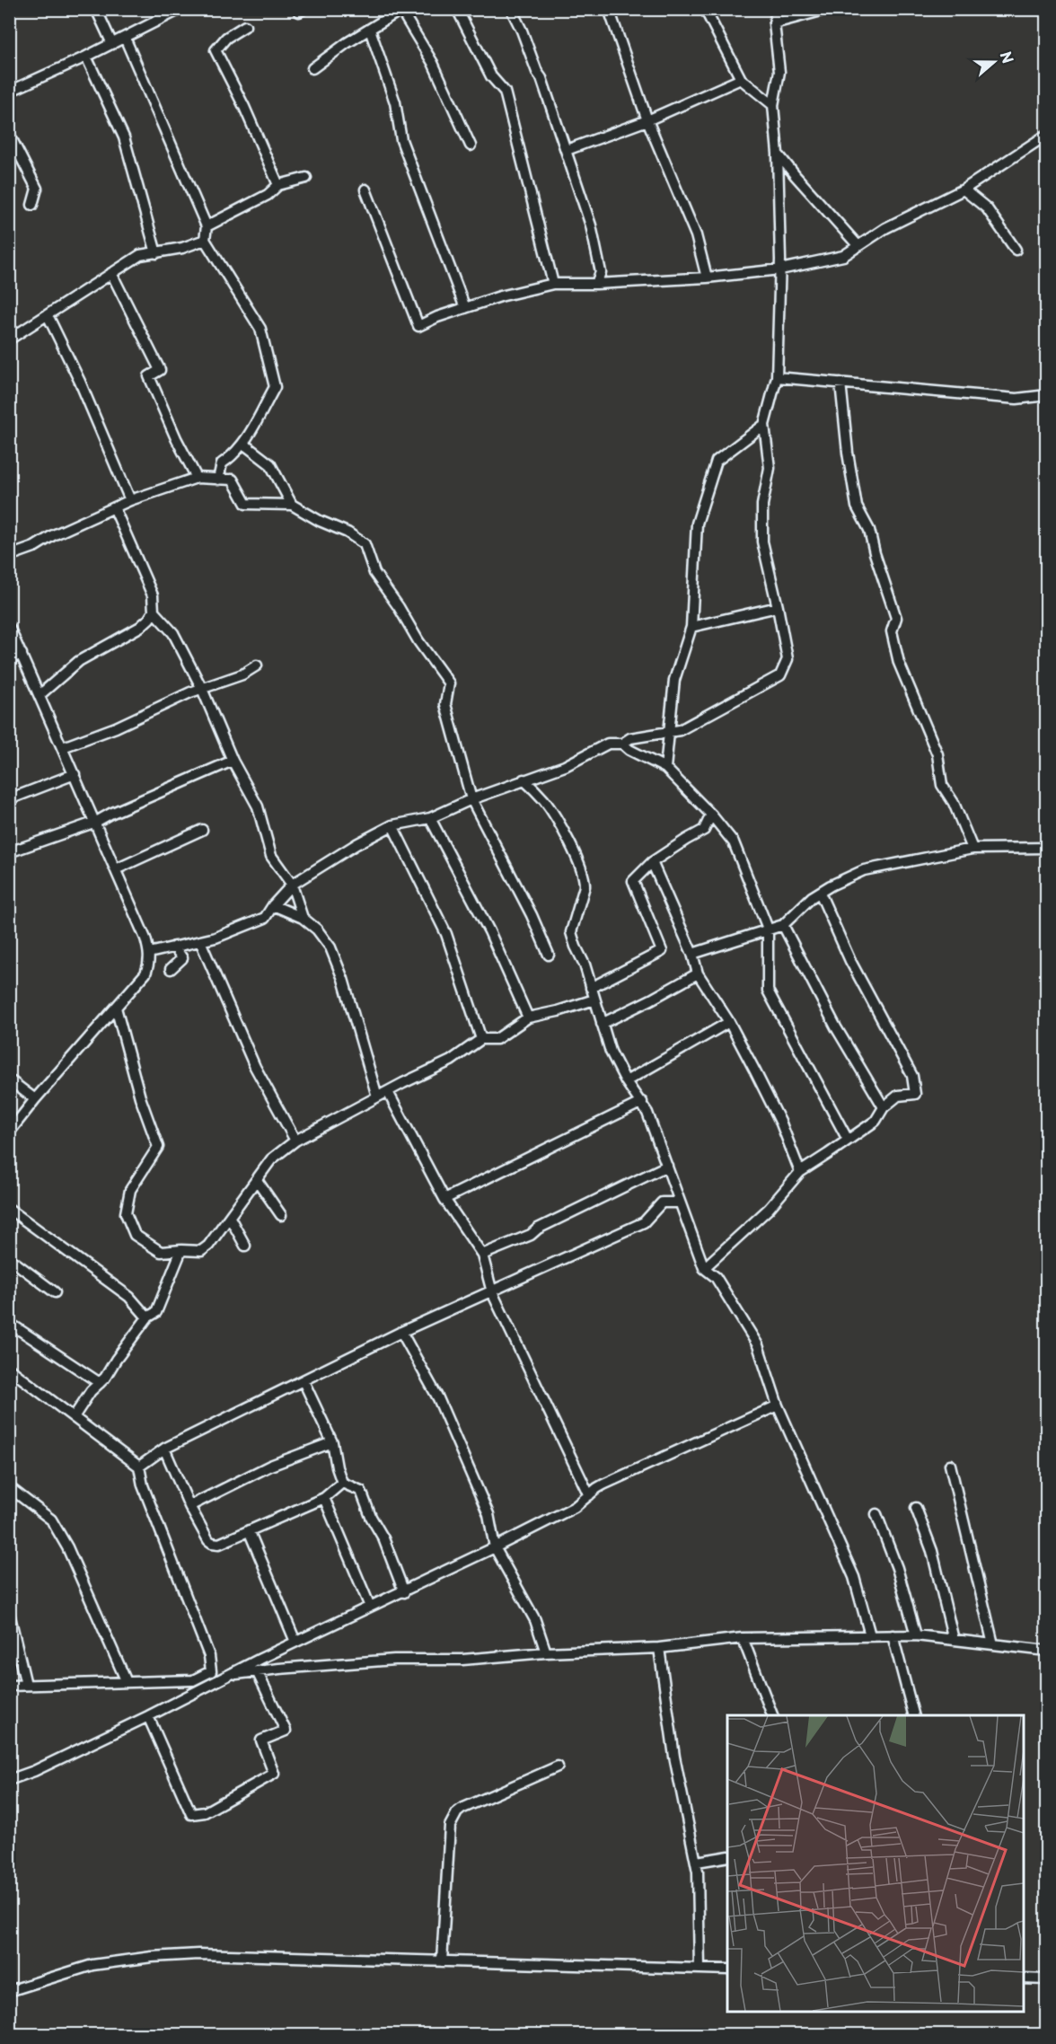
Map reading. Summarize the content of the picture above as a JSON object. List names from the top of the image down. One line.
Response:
{"north":"right"}
